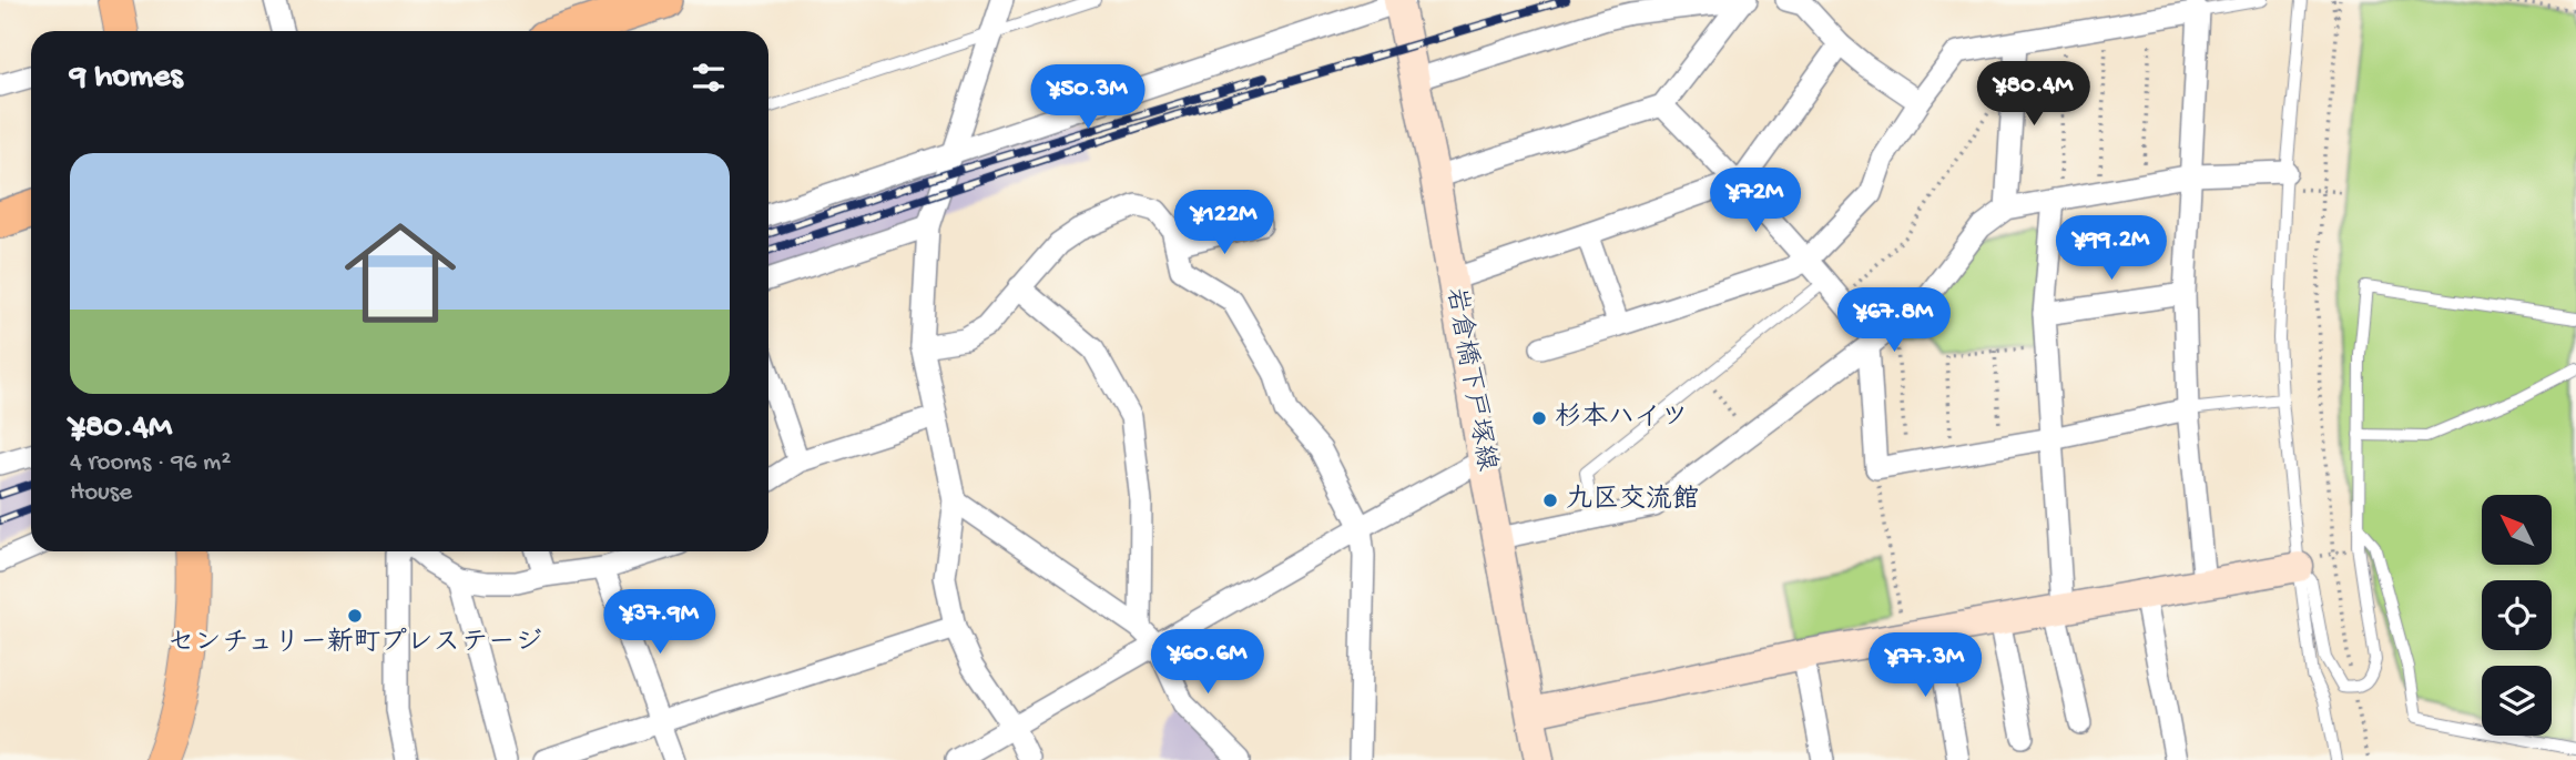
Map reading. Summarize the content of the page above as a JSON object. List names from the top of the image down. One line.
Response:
{"streets":{"street":["岩倉橋下戸塚線"]},"places":["杉本ハイツ","九区交流館","センチュリー新町プレステージ"],"north":"top left","page":{"heading":"9 homes","price":["¥80.4M","¥50.3M","¥72M","¥122M","¥99.2M","¥67.8M","¥37.9M","¥60.6M","¥77.3M"],"list":[{"name":"¥80.4M","note":"4 rooms · 96 m² · House"}]}}
